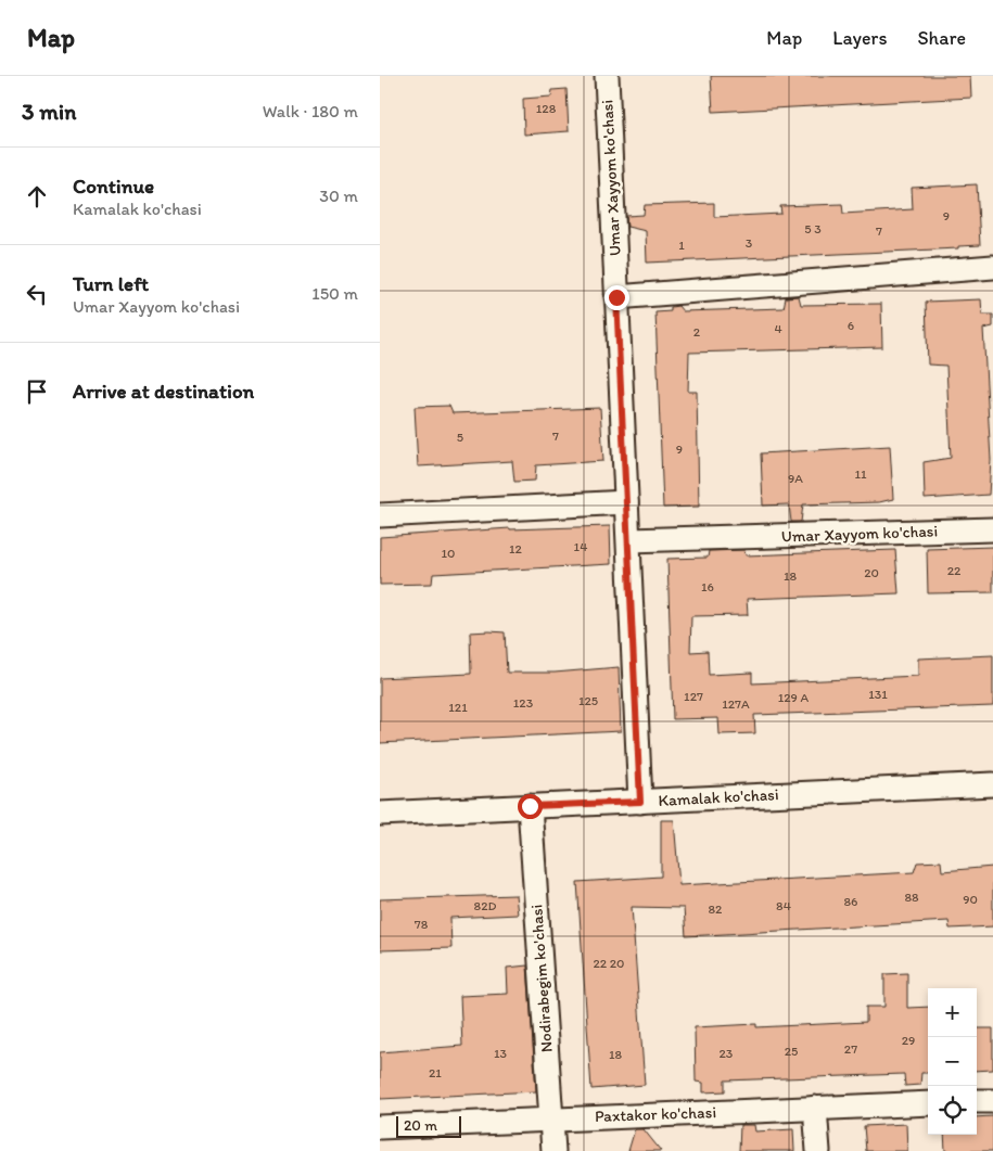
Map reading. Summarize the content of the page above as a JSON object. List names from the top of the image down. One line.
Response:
{"streets":{"street":["Umar Xayyom ko'chasi","Kamalak ko'chasi","Nodirabegim ko'chasi","Paxtakor ko'chasi"]},"crossings":[["Umar Xayyom ko'chasi","Kamalak ko'chasi"],["Kamalak ko'chasi","Nodirabegim ko'chasi"],["Nodirabegim ko'chasi","Paxtakor ko'chasi"]],"house_numbers":["128","9","5 3","7","3","1","6","4","2","7","5","9","11","9A","14","12","10","22","20","18","16","131","127","129 A","125","123","127A","121","88","90","86","82D","84","82","78","22 20","29","27","25","13","23","18","21"],"scale_bar":"20 m","page":{"header":"Map","nav":["Map","Layers","Share"],"heading":["3 min","Walk · 180 m"],"list":[["Continue","Kamalak ko'chasi","30 m"],["Turn left","Umar Xayyom ko'chasi","150 m"],"Arrive at destination"],"map_buttons":["+","−"],"scale":"20 m"}}
